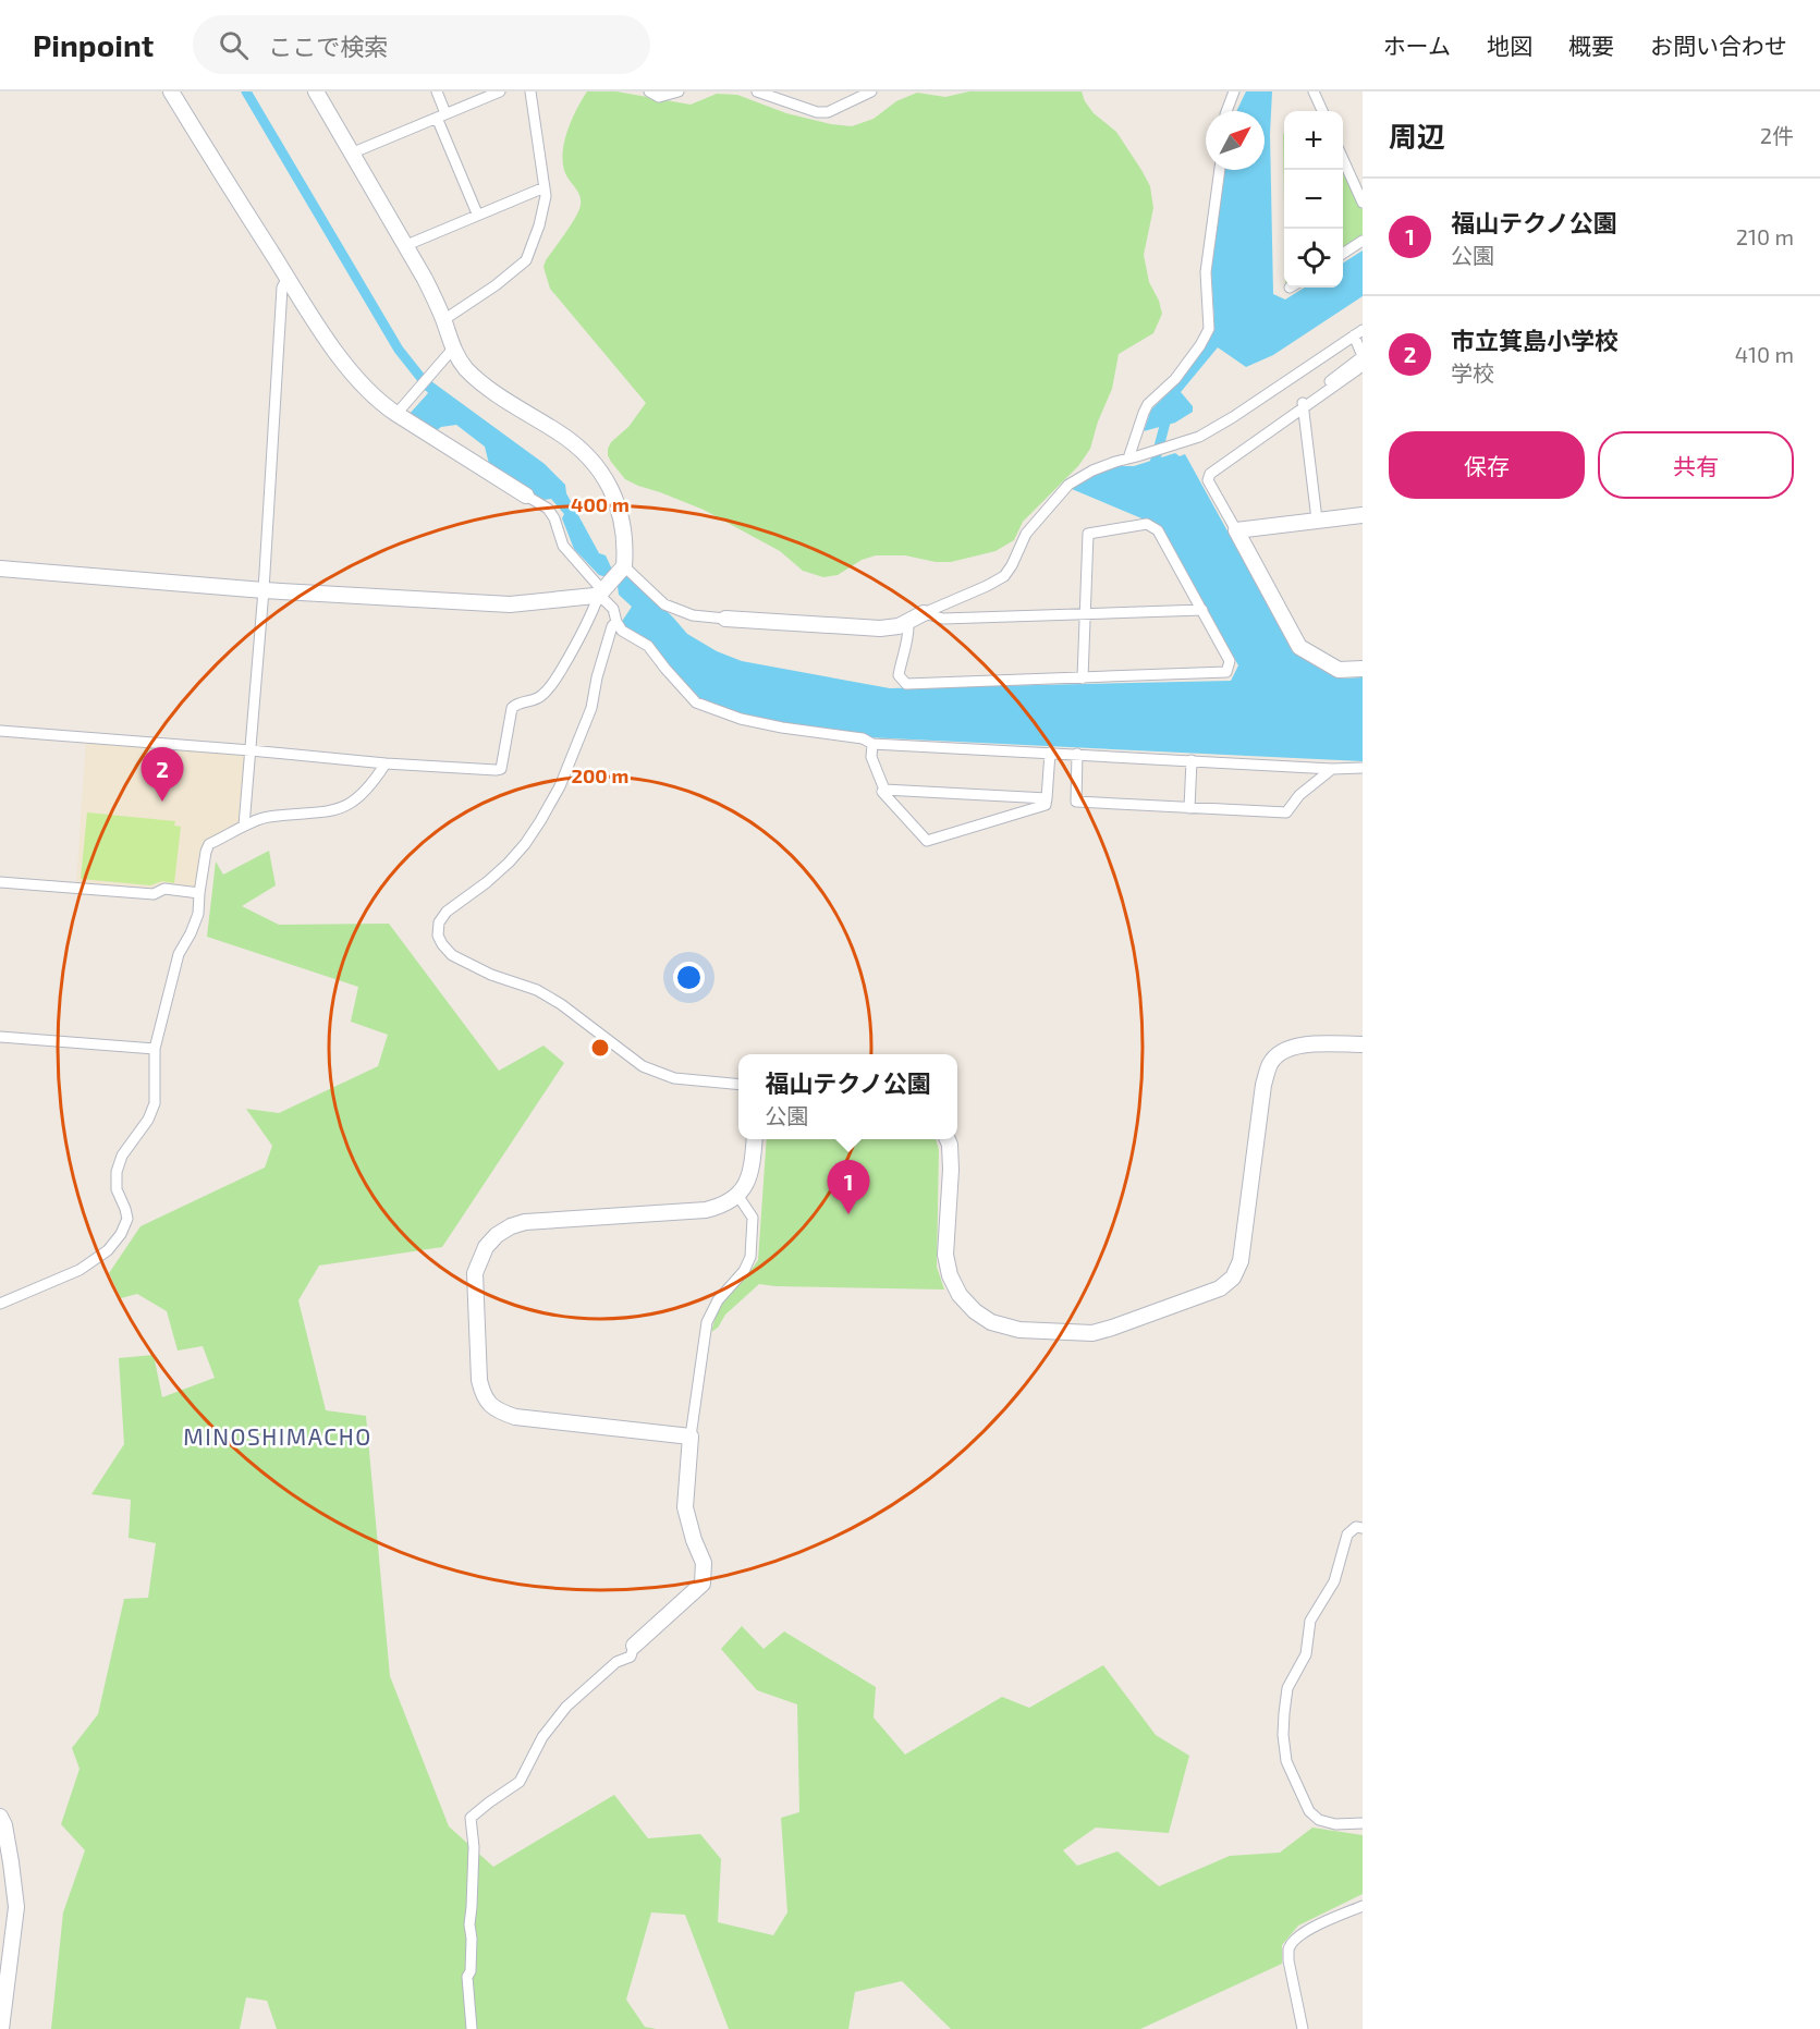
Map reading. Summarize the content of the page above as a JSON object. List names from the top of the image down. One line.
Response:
{"districts":["MINOSHIMACHO"],"north":"top right","page":{"header":"Pinpoint","search":"ここで検索","nav":["ホーム","地図","概要","お問い合わせ"],"heading":["周辺","2件"],"map_buttons":["+","−"],"list":[{"mark":"1","name":"福山テクノ公園","note":"公園","value":"210 m"},{"mark":"2","name":"市立箕島小学校","note":"学校","value":"410 m"}],"buttons":["保存","共有"],"pins":["2","1"],"popup":["福山テクノ公園","公園"]},"rings":["400 m","200 m"]}
